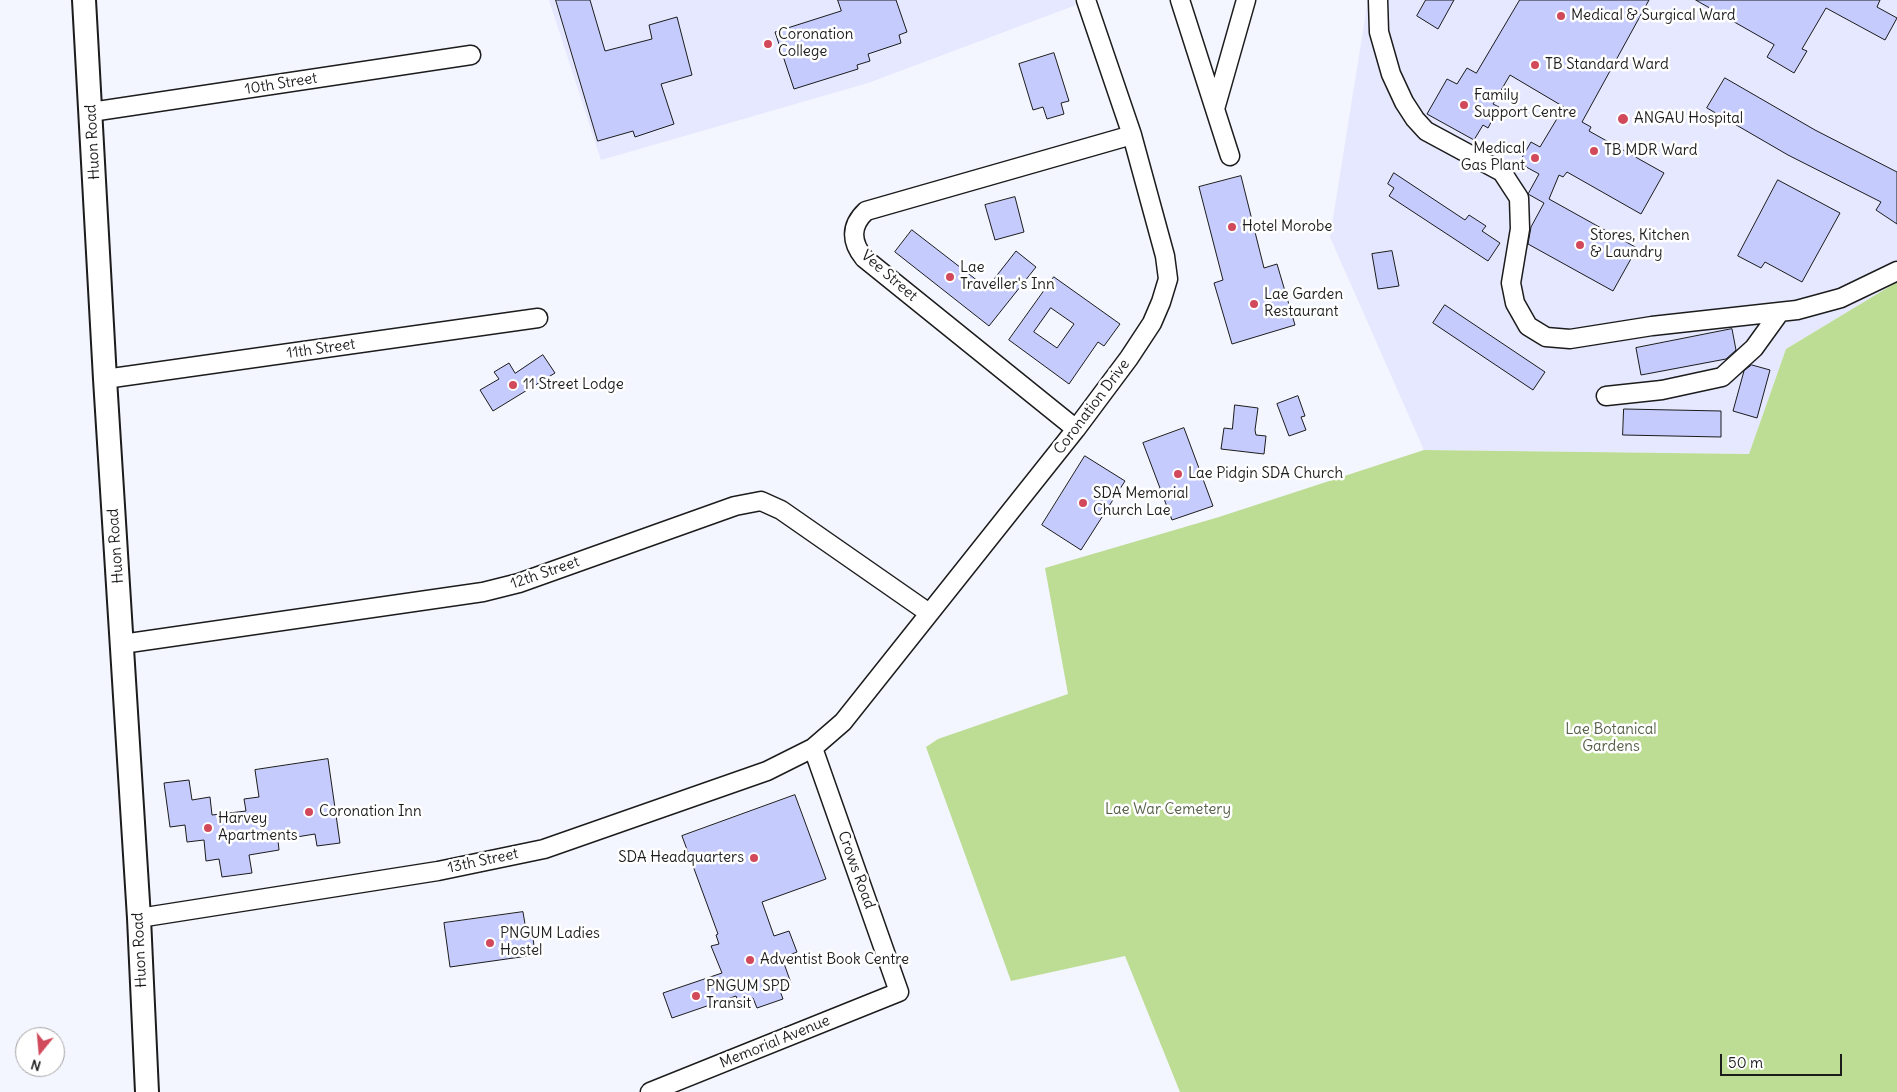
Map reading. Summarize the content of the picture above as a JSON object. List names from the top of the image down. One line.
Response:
{"streets":{"main road":["Huon Road"],"street":["10th Street","Vee Street","11th Street","Coronation Drive","12th Street","13th Street","Crows Road","Memorial Avenue"]},"crossings":[["10th Street","Huon Road"],["Huon Road","11th Street"],["Huon Road","12th Street"],["Huon Road","13th Street"],["Vee Street","Coronation Drive"],["Coronation Drive","12th Street"],["Coronation Drive","13th Street"],["Coronation Drive","Crows Road"],["13th Street","Crows Road"],["Crows Road","Memorial Avenue"]],"parks":["Lae Botanical Gardens","Lae War Cemetery"],"places":["Medical & Surgical Ward","Coronation College","TB Standard Ward","Family Support Centre","ANGAU Hospital","TB MDR Ward","Medical Gas Plant","Hotel Morobe","Stores, Kitchen & Laundry","Lae Traveller's Inn","Lae Garden Restaurant","11 Street Lodge","Lae Pidgin SDA Church","SDA Memorial Church Lae","Coronation Inn","Harvey Apartments","SDA Headquarters","PNGUM Ladies Hostel","Adventist Book Centre","PNGUM SPD Transit"],"scale_bar":"50 m","north":"bottom"}
